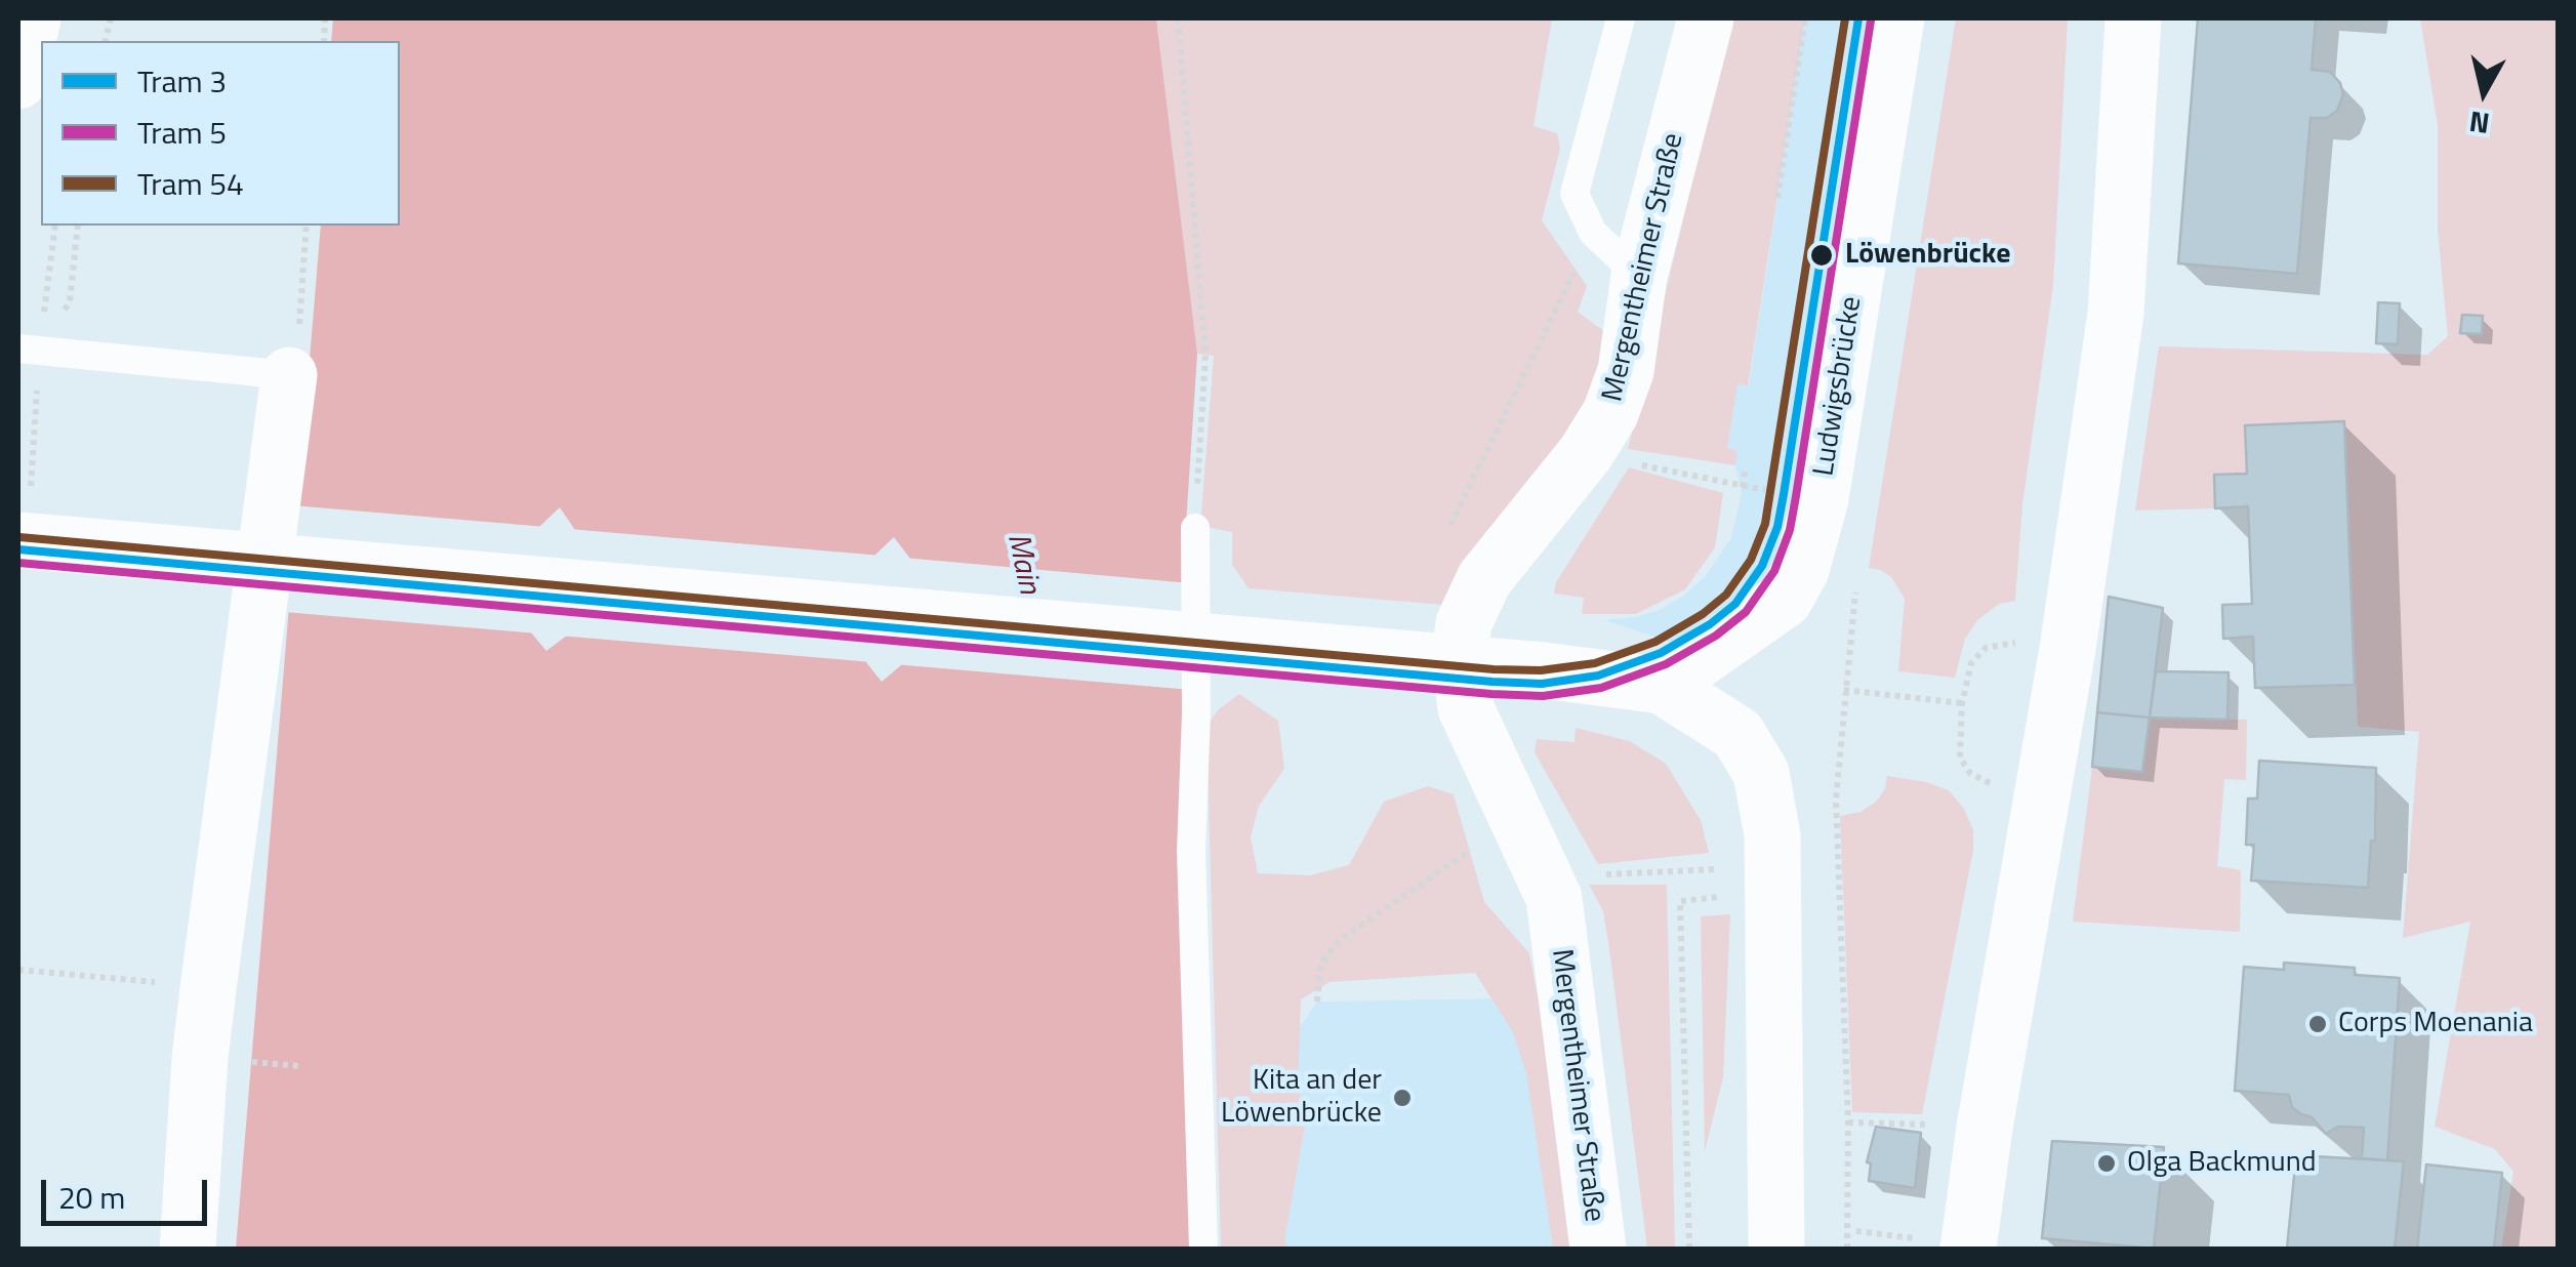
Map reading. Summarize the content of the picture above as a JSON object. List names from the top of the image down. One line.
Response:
{"streets":{"main road":["Mergentheimer Straße","Ludwigsbrücke"]},"water":["Main"],"places":["Löwenbrücke","Corps Moenania","Kita an der Löwenbrücke","Olga Backmund"],"lines":["tram line 3","tram line 54","tram line 5"],"legend":["Tram 3","Tram 5","Tram 54"],"scale_bar":"20 m","north":"bottom"}
